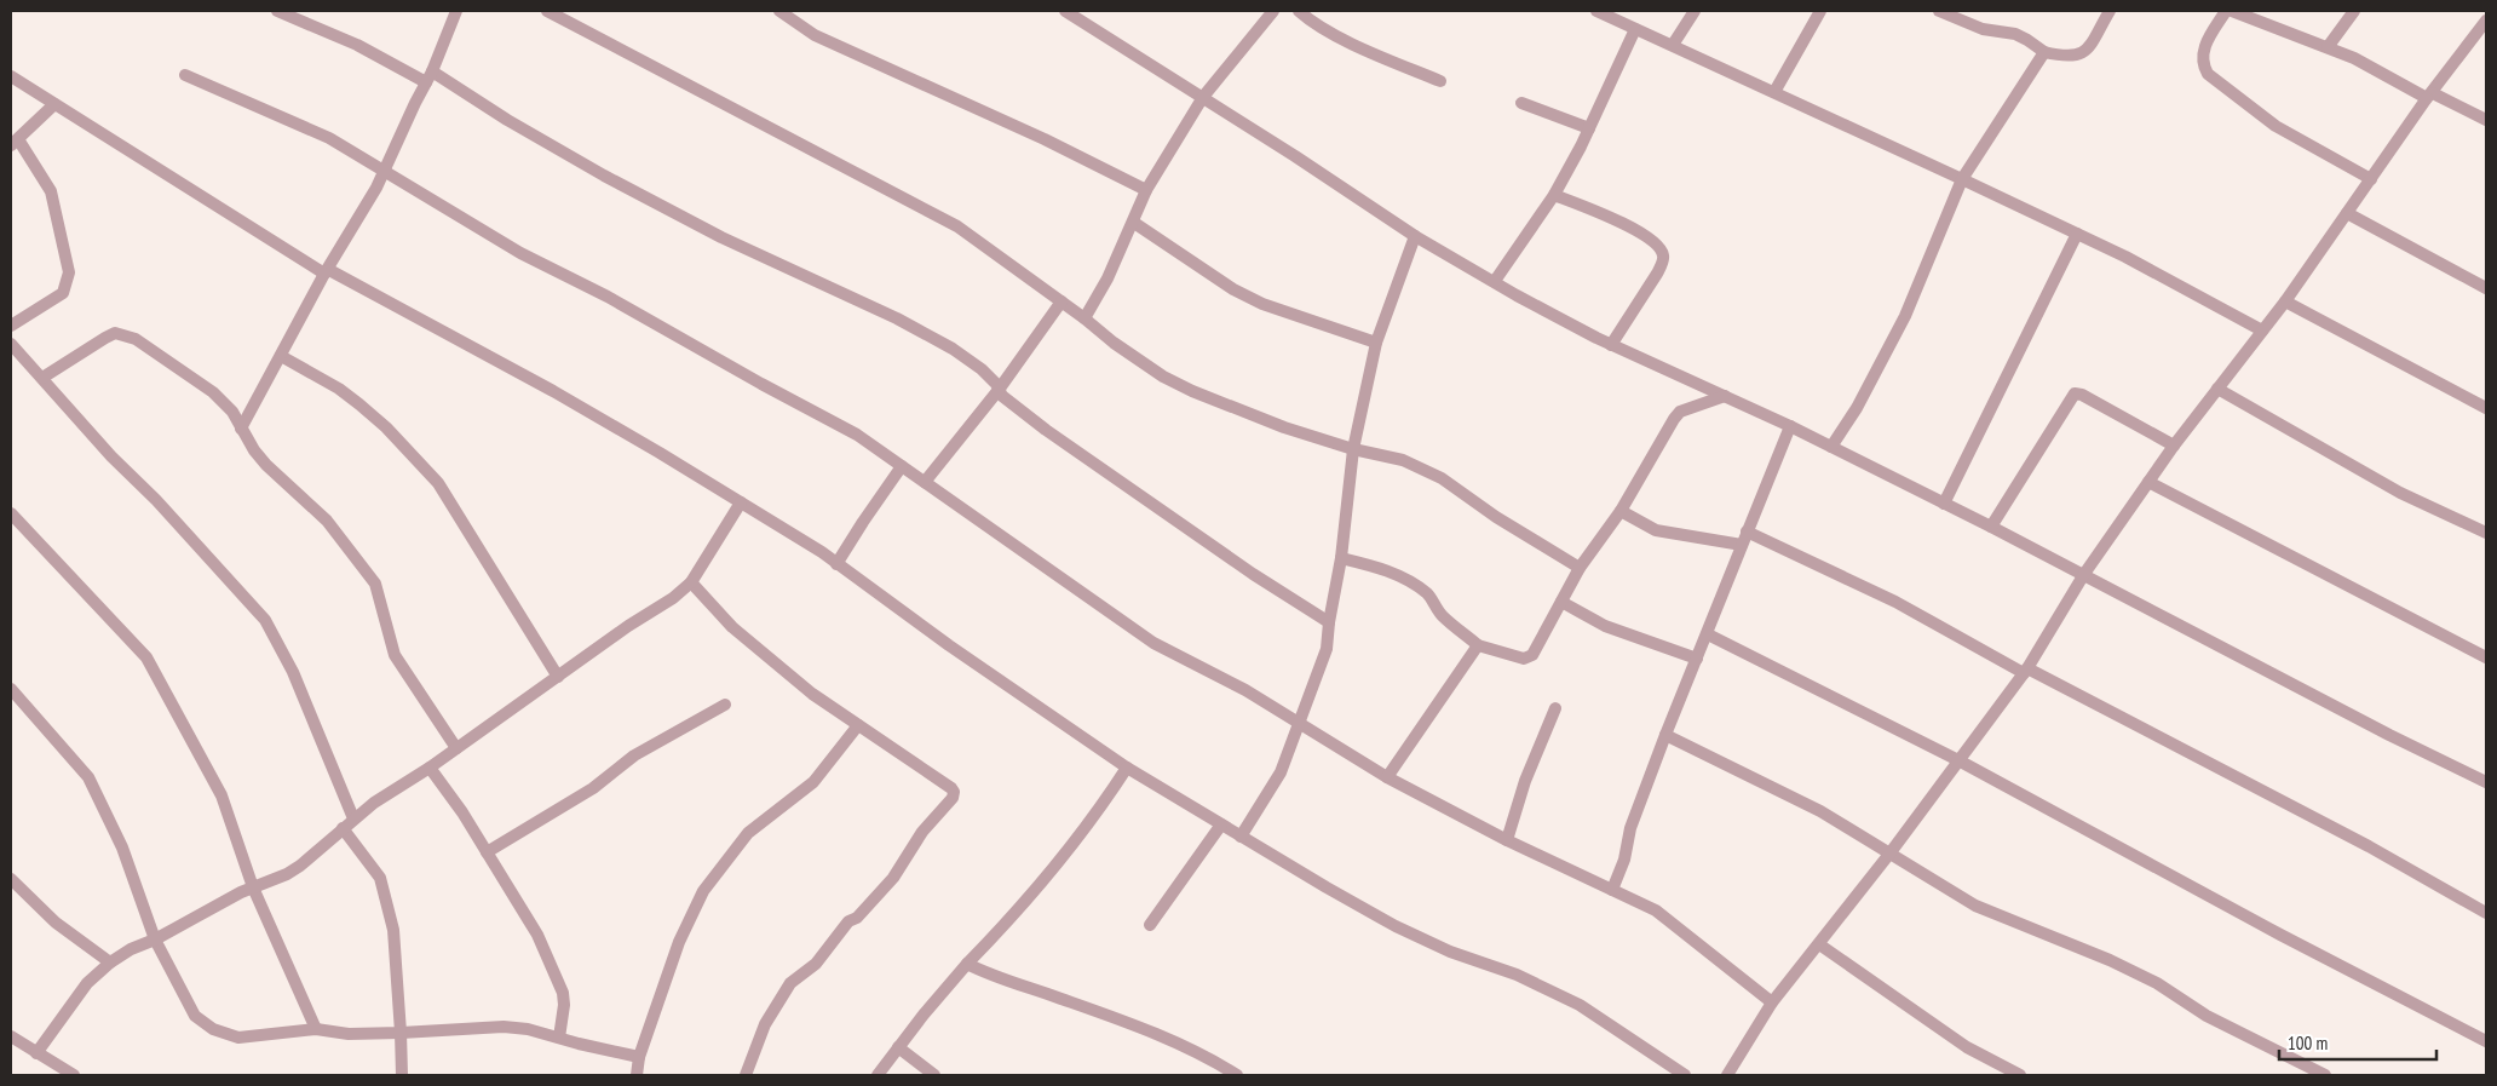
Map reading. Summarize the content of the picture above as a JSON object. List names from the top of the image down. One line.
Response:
{"scale_bar":"100 m"}
